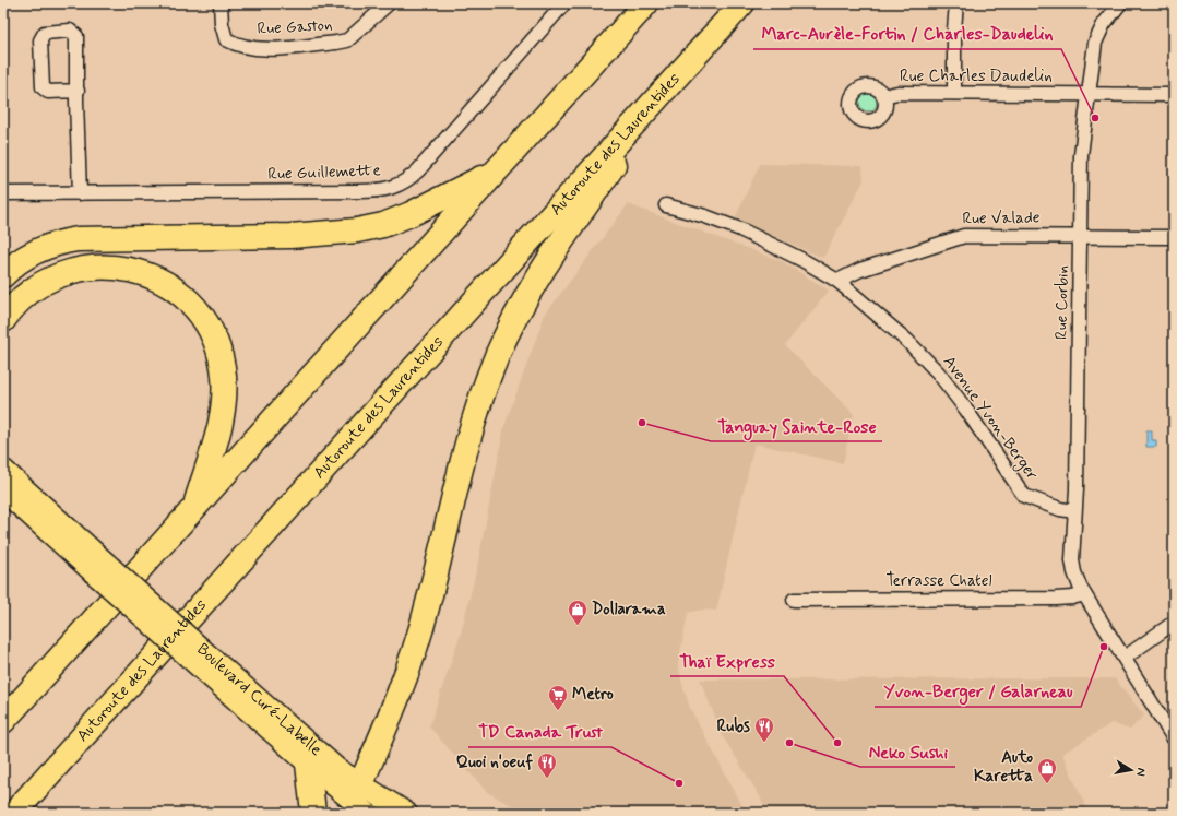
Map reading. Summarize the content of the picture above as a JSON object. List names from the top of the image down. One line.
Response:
{"streets":{"highway":["Autoroute des Laurentides"],"main road":["Boulevard Curé-Labelle"],"street":["Rue Gaston","Rue Charles Daudelin","Rue Guillemette","Rue Valade","Rue Corbin","Avenue Yvon-Berger","Terrasse Chatel"]},"crossings":[["Rue Charles Daudelin","Rue Corbin"],["Rue Valade","Rue Corbin"],["Rue Valade","Avenue Yvon-Berger"],["Rue Corbin","Avenue Yvon-Berger"]],"places":{"other":["Marc-Aurèle-Fortin / Charles-Daudelin","Tanguay Sainte-Rose","Yvon-Berger / Galarneau","Neko Sushi","Thaï Express","TD Canada Trust"],"shop":["Dollarama","Auto Karetta"],"supermarket":["Metro"],"restaurant":["Rubs","Quoi n'oeuf"]},"north":"right"}
